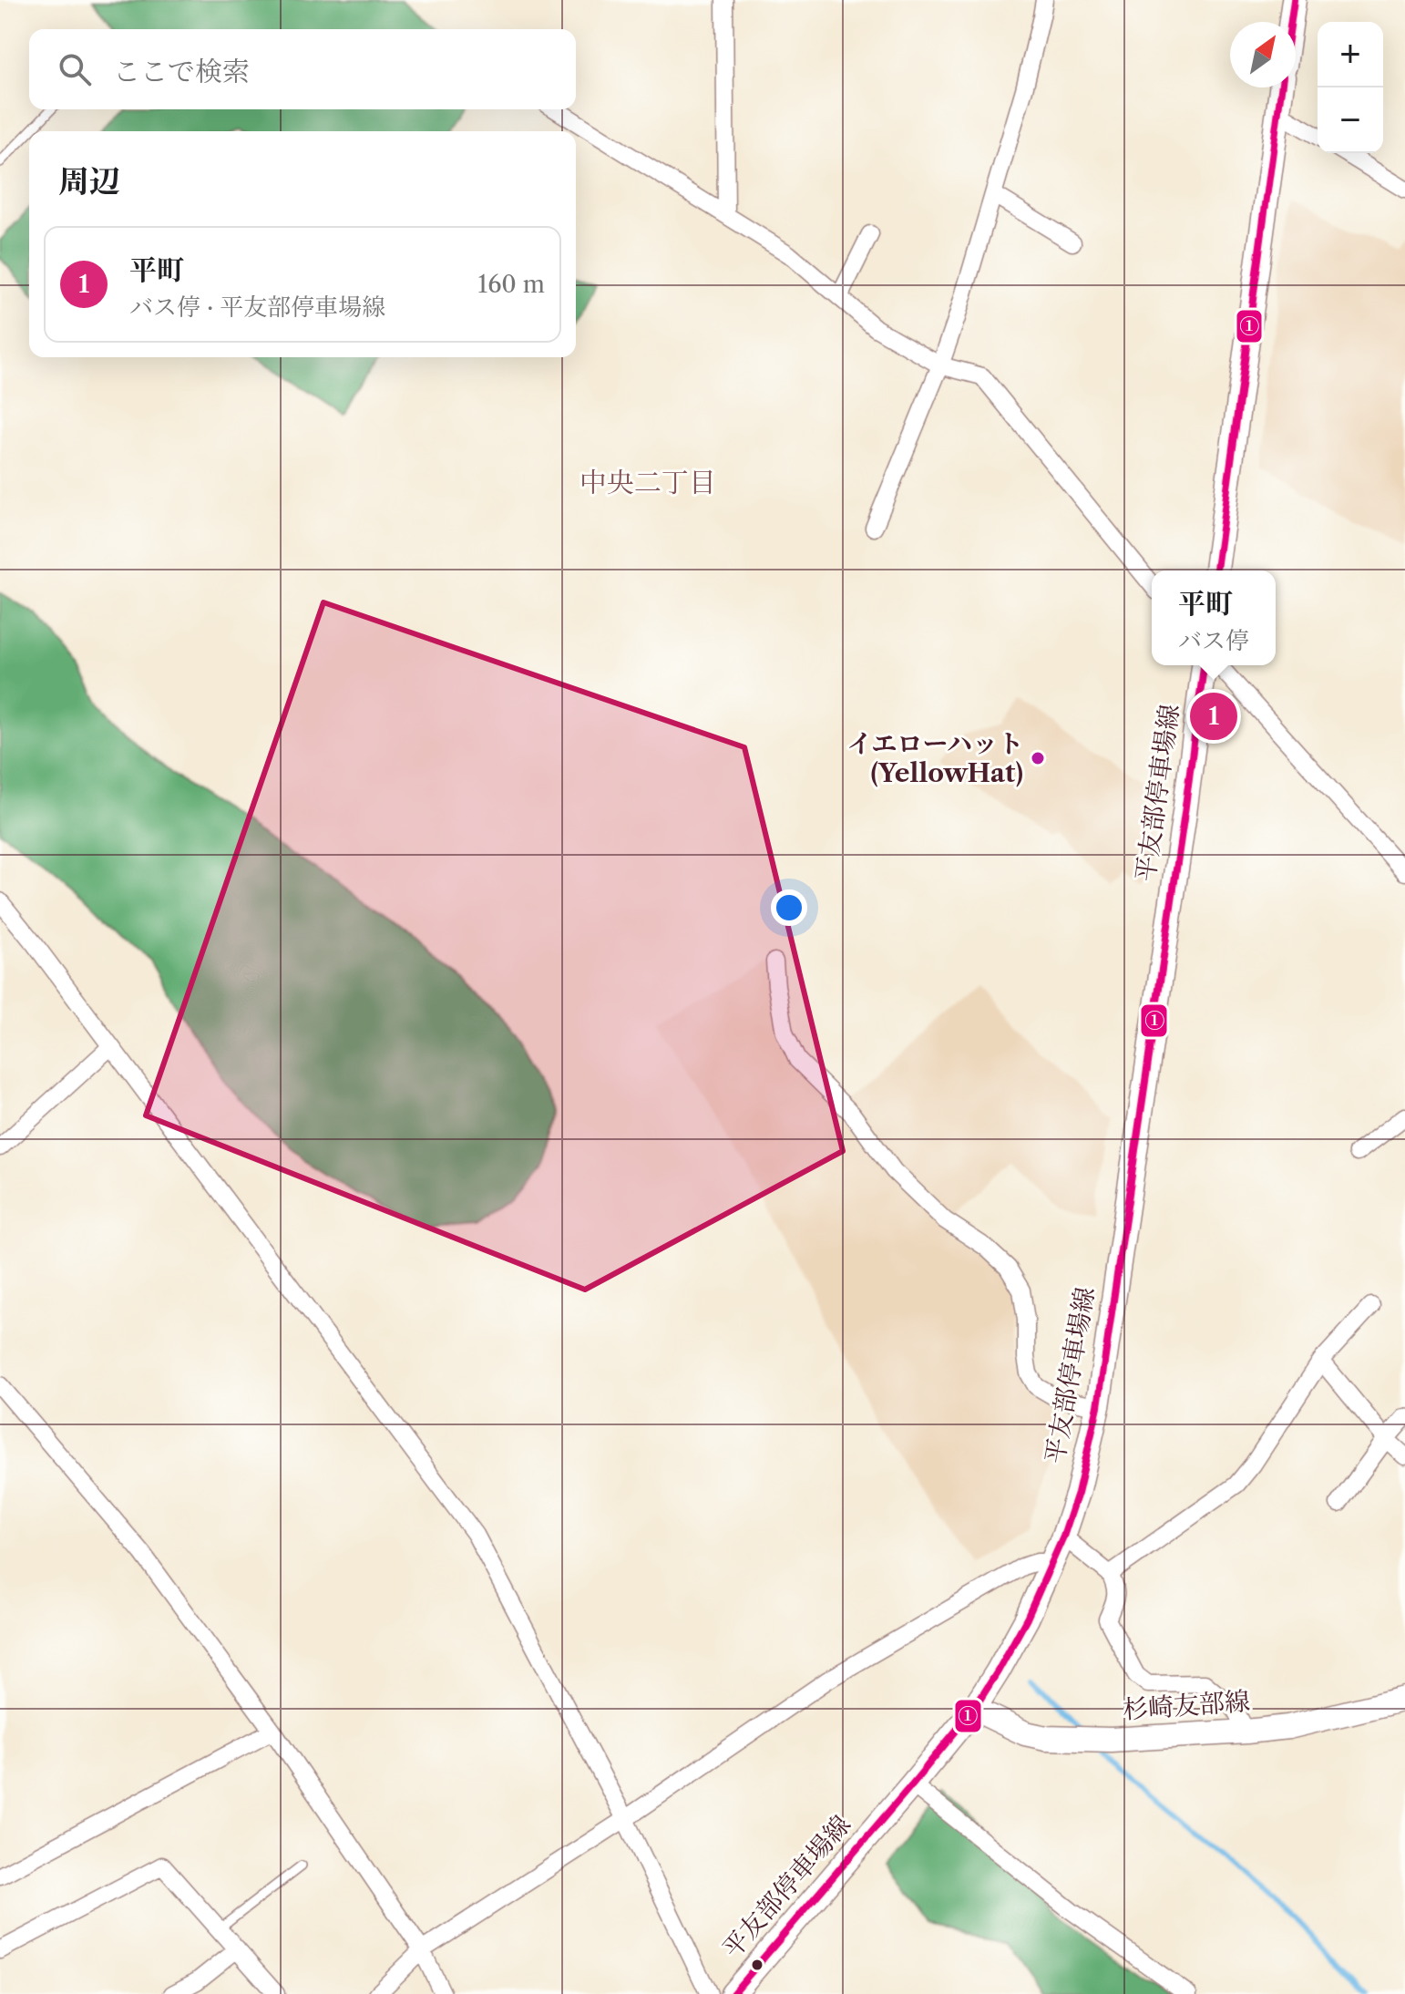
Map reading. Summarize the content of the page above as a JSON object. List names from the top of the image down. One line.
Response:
{"streets":{"main road":["平友部停車場線","杉崎友部線"]},"crossings":[["平友部停車場線","杉崎友部線"]],"districts":["中央二丁目"],"places":["イエローハット (YellowHat)"],"lines":["transit line ①"],"north":"top right","page":{"map_buttons":["+","−"],"search":"ここで検索","heading":"周辺","list":[{"mark":"1","name":"平町","note":"バス停 · 平友部停車場線","value":"160 m"}],"popup":["平町","バス停"],"pins":"1"}}
